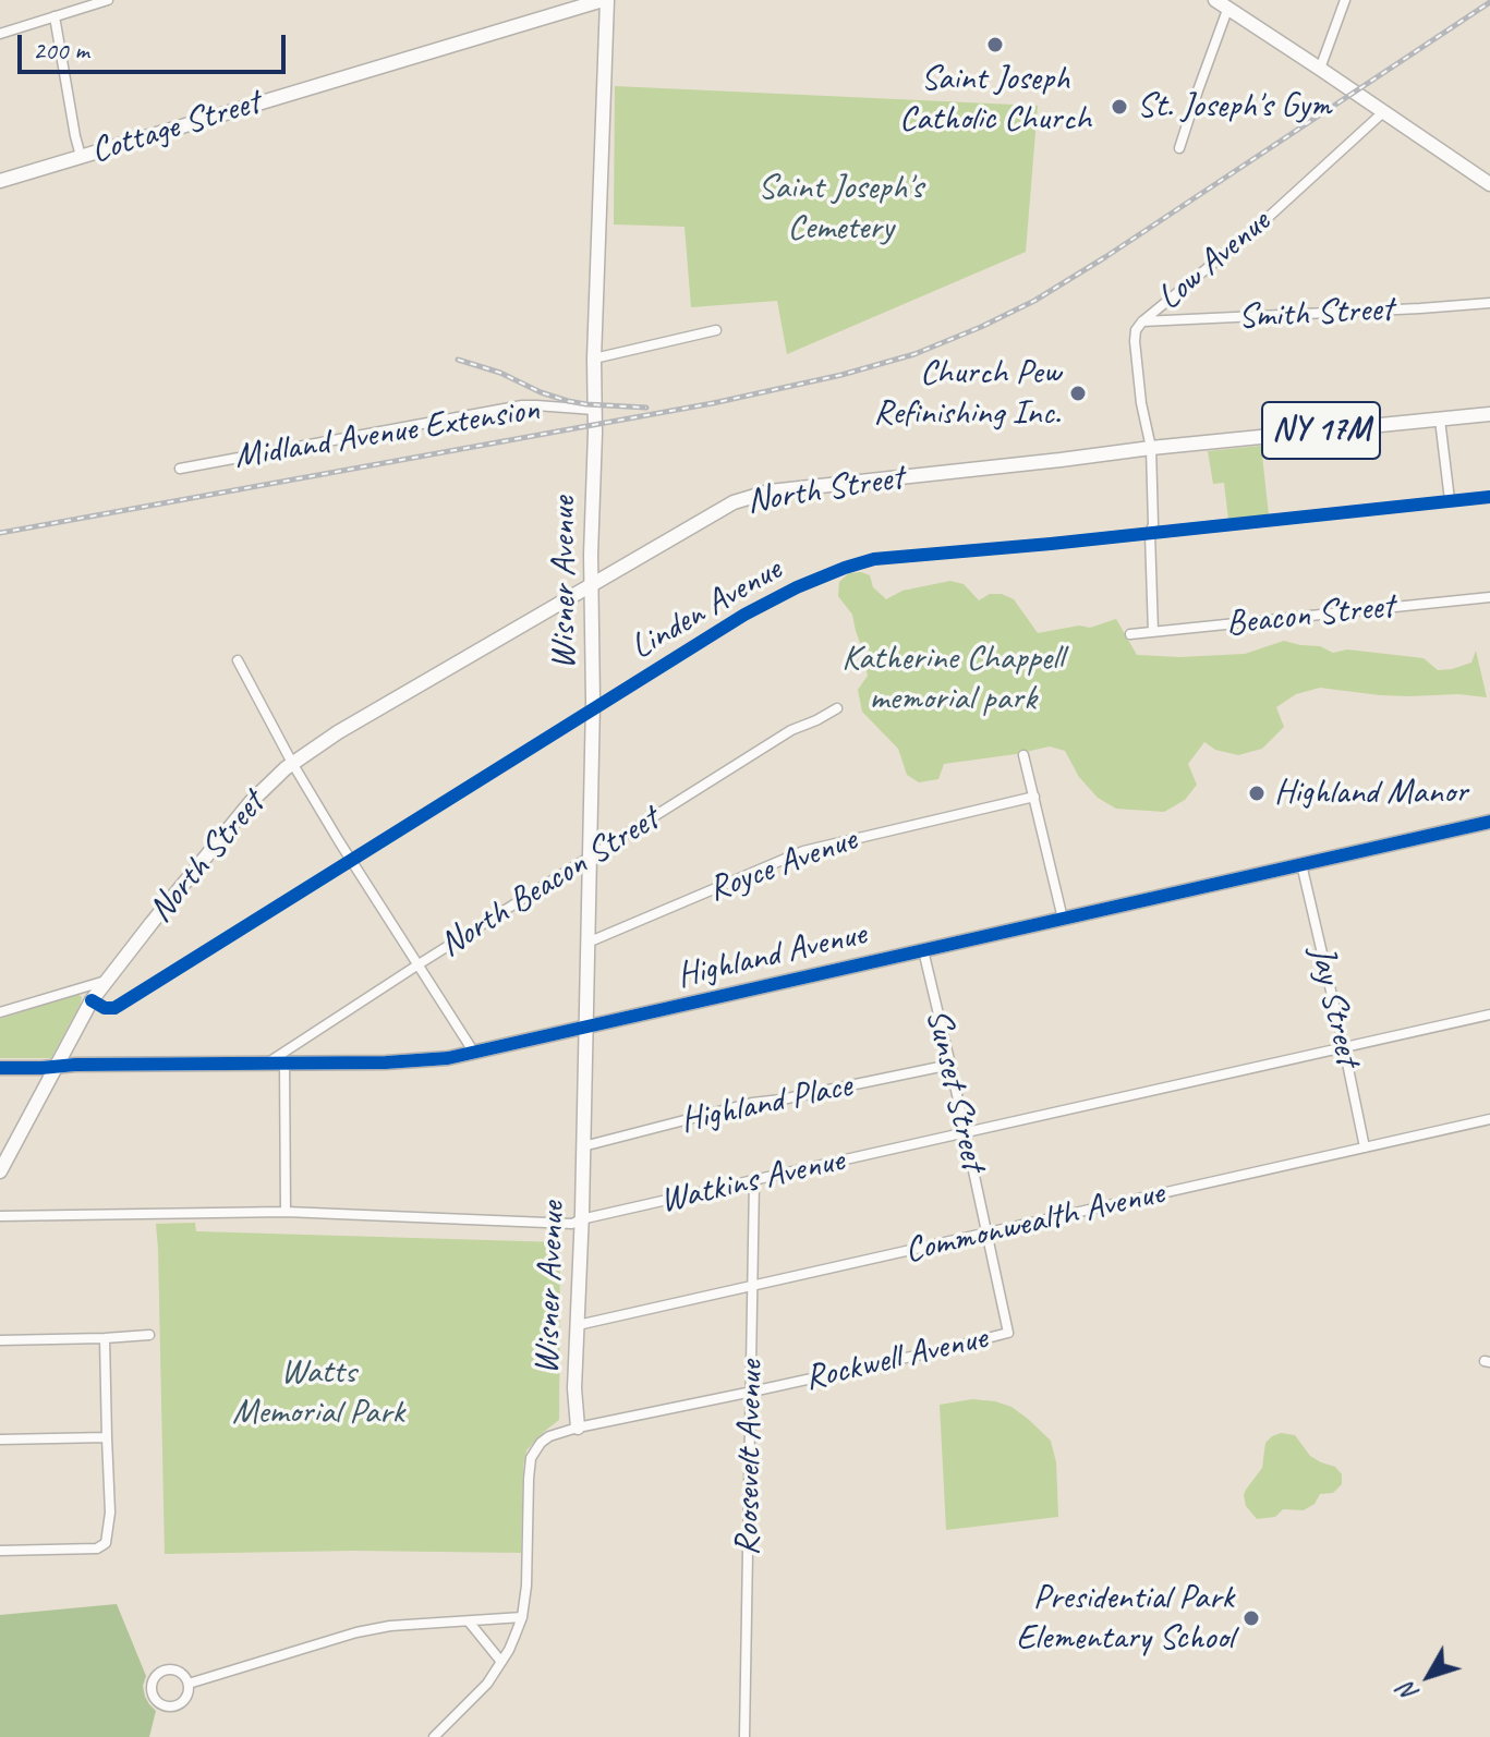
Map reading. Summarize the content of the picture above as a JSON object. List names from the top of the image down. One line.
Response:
{"streets":{"street":["Cottage Street","Low Avenue","Smith Street","NY 17M","Midland Avenue Extension","North Street","Wisner Avenue","Linden Avenue","Beacon Street","Royce Avenue","North Beacon Street","Highland Avenue","Jay Street","Sunset Street","Highland Place","Watkins Avenue","Commonwealth Avenue","Rockwell Avenue","Roosevelt Avenue"]},"crossings":[["Cottage Street","Wisner Avenue"],["Low Avenue","Smith Street"],["Low Avenue","North Street"],["Low Avenue","Linden Avenue"],["Low Avenue","Beacon Street"],["NY 17M","North Street"],["NY 17M","Linden Avenue"],["NY 17M","Highland Avenue"],["Midland Avenue Extension","Wisner Avenue"],["North Street","Wisner Avenue"],["Wisner Avenue","Linden Avenue"],["Wisner Avenue","Royce Avenue"],["Wisner Avenue","North Beacon Street"],["Wisner Avenue","Highland Avenue"],["Wisner Avenue","Highland Place"],["Wisner Avenue","Watkins Avenue"],["Wisner Avenue","Commonwealth Avenue"],["Wisner Avenue","Rockwell Avenue"],["North Beacon Street","Highland Avenue"],["Highland Avenue","Jay Street"],["Highland Avenue","Sunset Street"],["Jay Street","Watkins Avenue"],["Jay Street","Commonwealth Avenue"],["Sunset Street","Highland Place"],["Sunset Street","Watkins Avenue"],["Sunset Street","Commonwealth Avenue"],["Sunset Street","Rockwell Avenue"],["Watkins Avenue","Roosevelt Avenue"],["Commonwealth Avenue","Roosevelt Avenue"],["Rockwell Avenue","Roosevelt Avenue"]],"parks":["Saint Joseph's Cemetery","Katherine Chappell memorial park","Watts Memorial Park"],"places":["Saint Joseph Catholic Church","St. Joseph's Gym","Church Pew Refinishing Inc.","Highland Manor","Presidential Park Elementary School"],"scale_bar":"200 m","north":"bottom left"}
